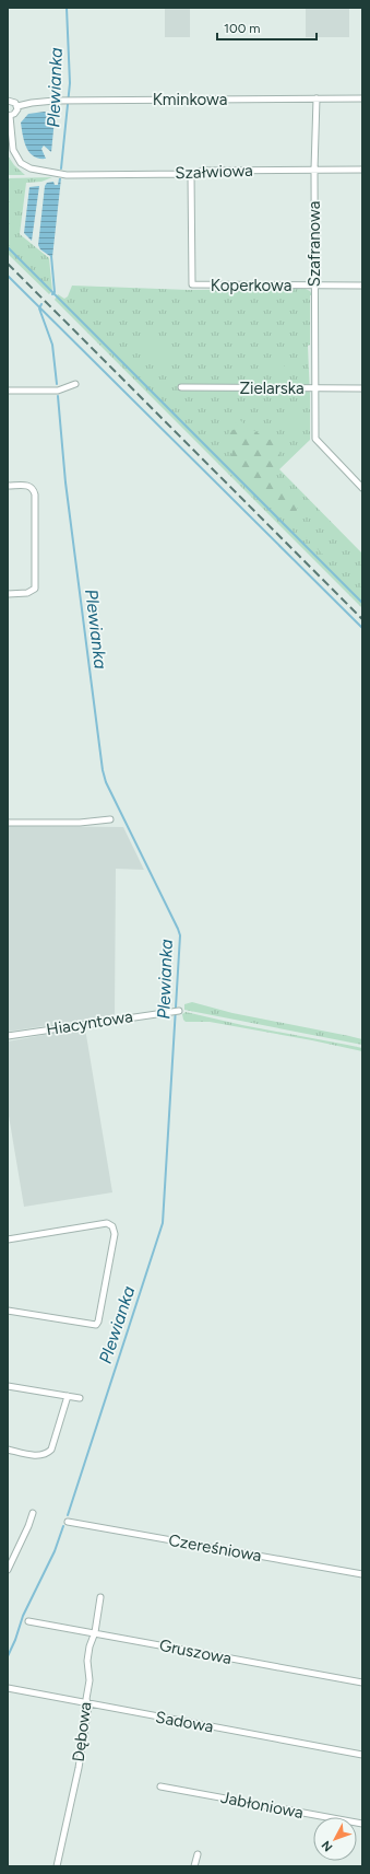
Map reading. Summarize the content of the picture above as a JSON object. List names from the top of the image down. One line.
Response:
{"streets":{"street":["Kminkowa","Szałwiowa","Szafranowa","Koperkowa","Zielarska","Hiacyntowa","Czereśniowa","Gruszowa","Sadowa","Dębowa","Jabłoniowa"]},"crossings":[["Kminkowa","Szafranowa"],["Szałwiowa","Szafranowa"],["Szałwiowa","Koperkowa"],["Szafranowa","Koperkowa"],["Szafranowa","Zielarska"],["Gruszowa","Dębowa"],["Sadowa","Dębowa"]],"water":["Plewianka"],"scale_bar":"100 m","north":"bottom left"}
